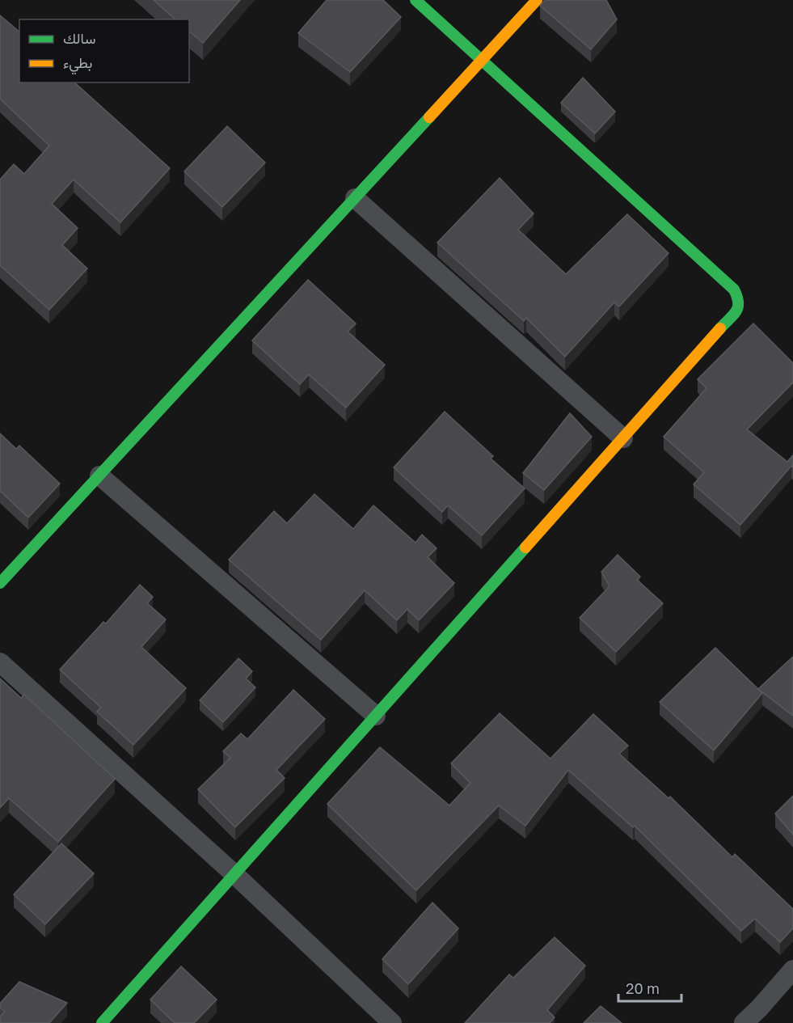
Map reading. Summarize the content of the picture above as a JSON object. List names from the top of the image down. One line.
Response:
{"legend":["سالك","بطيء"],"scale_bar":"20 m"}
